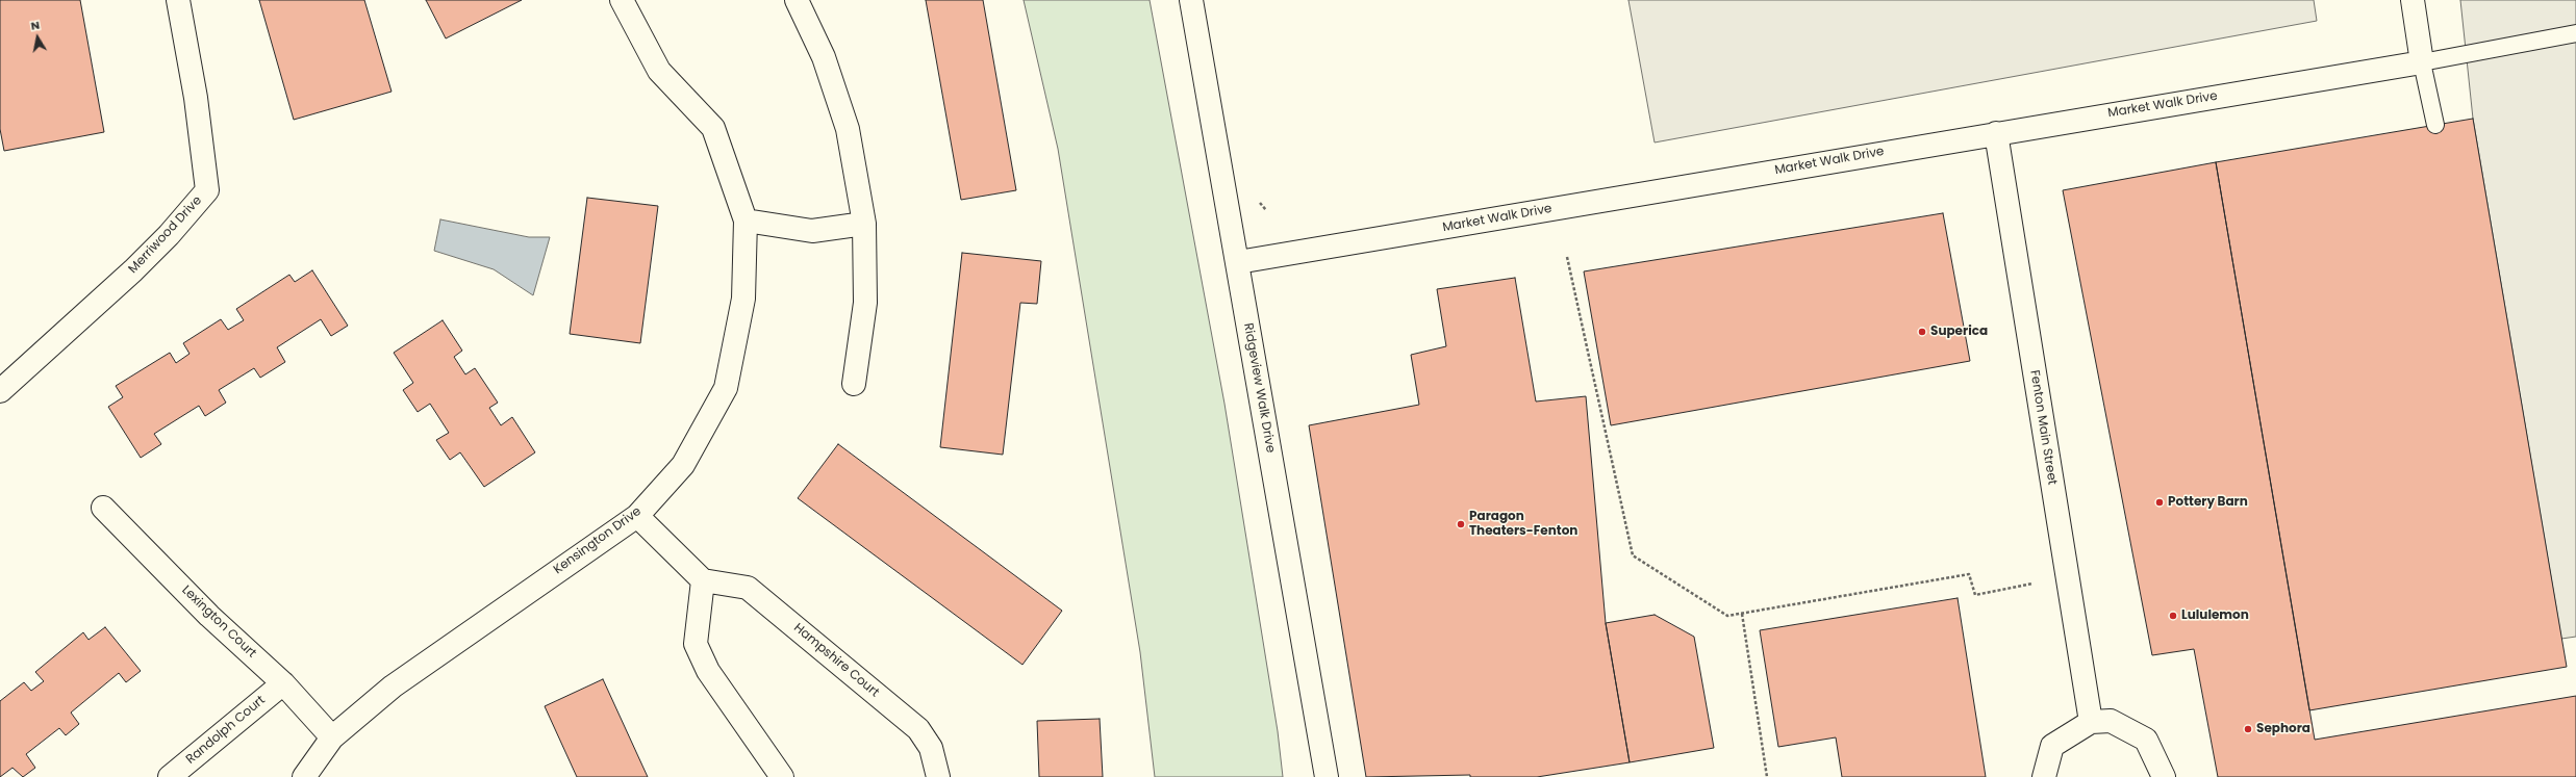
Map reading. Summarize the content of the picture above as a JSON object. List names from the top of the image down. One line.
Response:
{"streets":{"street":["Market Walk Drive","Merriwood Drive","Ridgeview Walk Drive","Fenton Main Street","Kensington Drive","Lexington Court","Hampshire Court","Randolph Court"]},"crossings":[["Market Walk Drive","Ridgeview Walk Drive"],["Market Walk Drive","Fenton Main Street"],["Kensington Drive","Lexington Court"],["Lexington Court","Randolph Court"]],"places":["Superica","Pottery Barn","Paragon Theaters-Fenton","Lululemon","Sephora"],"north":"top"}
